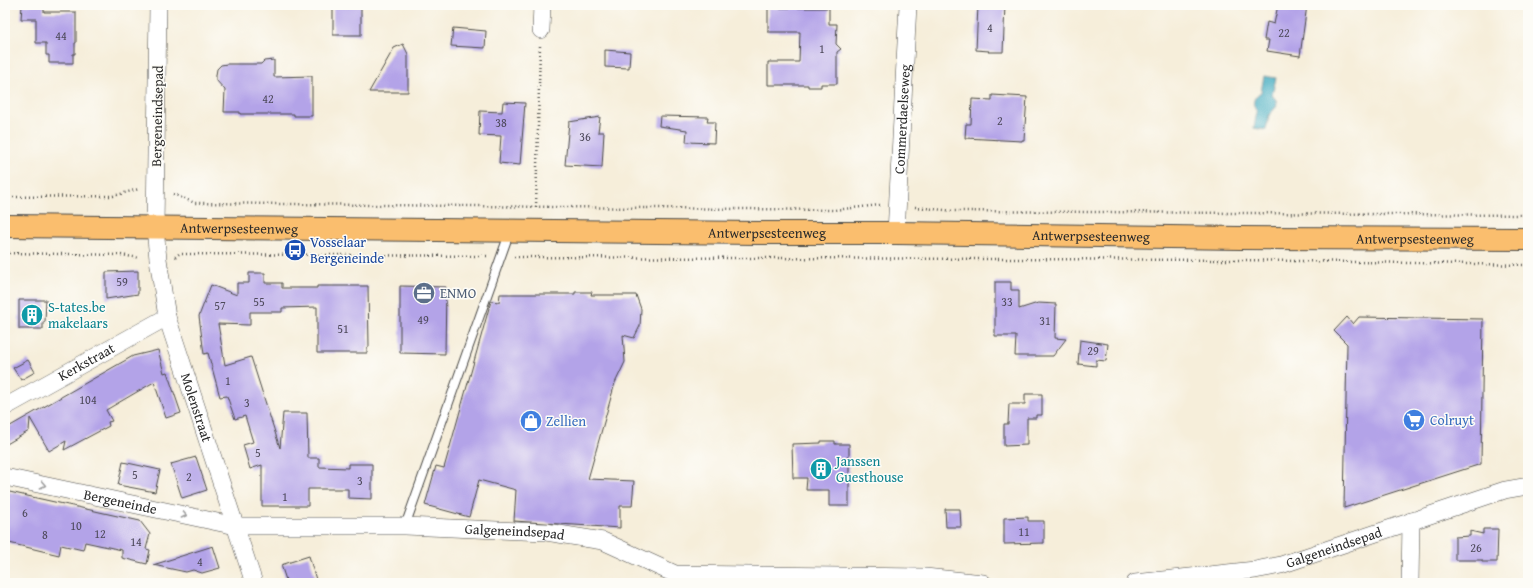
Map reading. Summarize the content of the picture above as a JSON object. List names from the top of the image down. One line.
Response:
{"streets":{"main road":["Antwerpsesteenweg"],"street":["Bergeneindsepad","Commerdaelseweg","Kerkstraat","Molenstraat","Bergeneinde","Galgeneindsepad"]},"crossings":[["Bergeneindsepad","Antwerpsesteenweg"],["Bergeneindsepad","Molenstraat"],["Commerdaelseweg","Antwerpsesteenweg"],["Antwerpsesteenweg","Molenstraat"],["Kerkstraat","Molenstraat"],["Molenstraat","Bergeneinde"],["Molenstraat","Galgeneindsepad"],["Bergeneinde","Galgeneindsepad"]],"one_way":["Bergeneinde"],"places":{"bus stop":["Vosselaar Bergeneinde"],"office":["ENMO"],"building":["S-tates.be makelaars","Janssen Guesthouse"],"supermarket":["Colruyt"],"shop":["Zellien"]},"house_numbers":["4","22","44","1","42","2","38","36","59","55","33","57","49","31","51","29","1","104","3","5","5","2","3","1","6","10","11","12","8","14","26","4"]}
